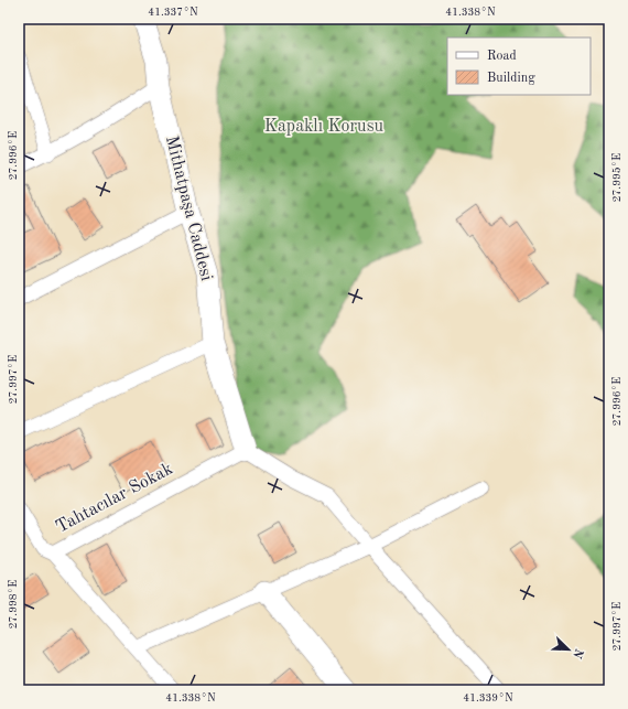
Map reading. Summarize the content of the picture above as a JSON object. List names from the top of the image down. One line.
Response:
{"streets":{"street":["Mithatpaşa Caddesi","Tahtacılar Sokak"]},"crossings":[["Mithatpaşa Caddesi","Tahtacılar Sokak"]],"parks":["Kapaklı Korusu"],"legend":["Road","Building"],"north":"bottom right","coordinates":["41.337°N","41.338°N","27.996°E","27.995°E","27.997°E","27.998°E","41.339°N"]}
